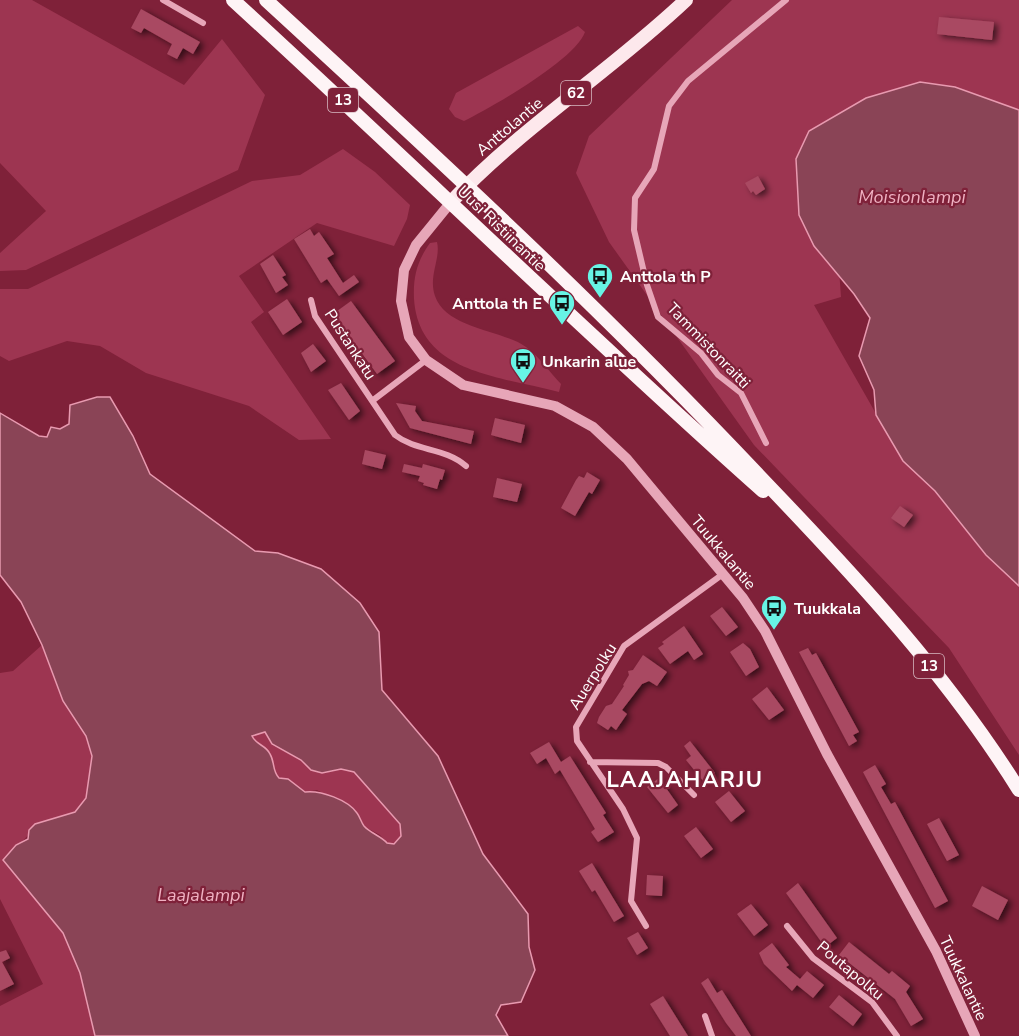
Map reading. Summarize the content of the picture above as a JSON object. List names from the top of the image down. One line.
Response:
{"streets":{"highway":["13","Uusi Ristiinantie"],"main road":["62","Anttolantie"],"street":["Pustankatu","Tammistonraitti","Tuukkalantie","Auerpolku","Poutapolku"]},"crossings":[["62","Anttolantie"],["62","Uusi Ristiinantie"],["62","Tuukkalantie"],["Anttolantie","Uusi Ristiinantie"],["Uusi Ristiinantie","Tuukkalantie"],["Tuukkalantie","Auerpolku"]],"districts":["LAAJAHARJU"],"water":["Moisionlampi","Laajalampi"],"places":{"bus stop":["Anttola th P","Anttola th E","Unkarin alue","Tuukkala"]}}
